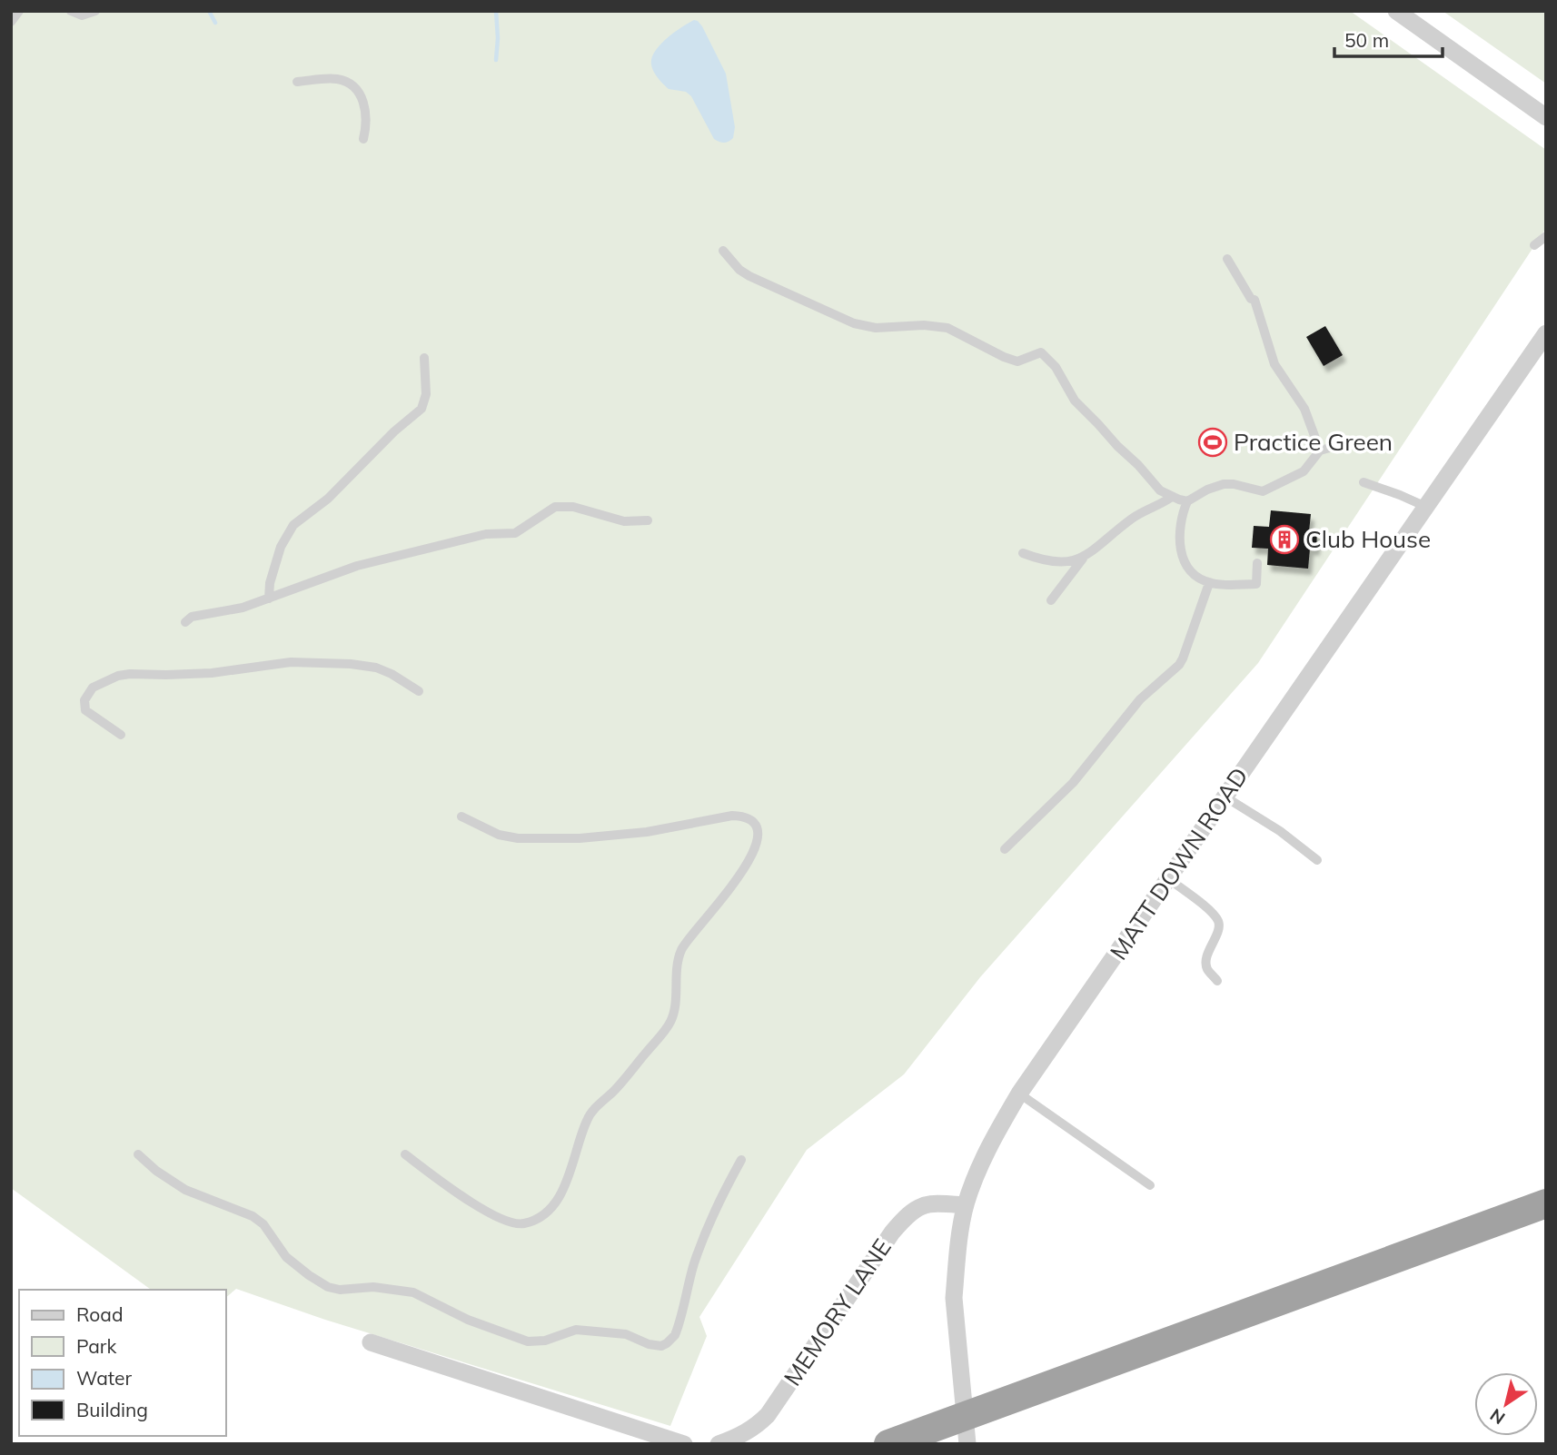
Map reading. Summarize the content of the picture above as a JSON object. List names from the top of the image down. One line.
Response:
{"streets":{"street":["MATT DOWN ROAD","MEMORY LANE"]},"crossings":[["MATT DOWN ROAD","MEMORY LANE"]],"places":{"sports":["Practice Green"],"building":["Club House"]},"legend":["Road","Park","Water","Building"],"scale_bar":"50 m","north":"bottom left"}
